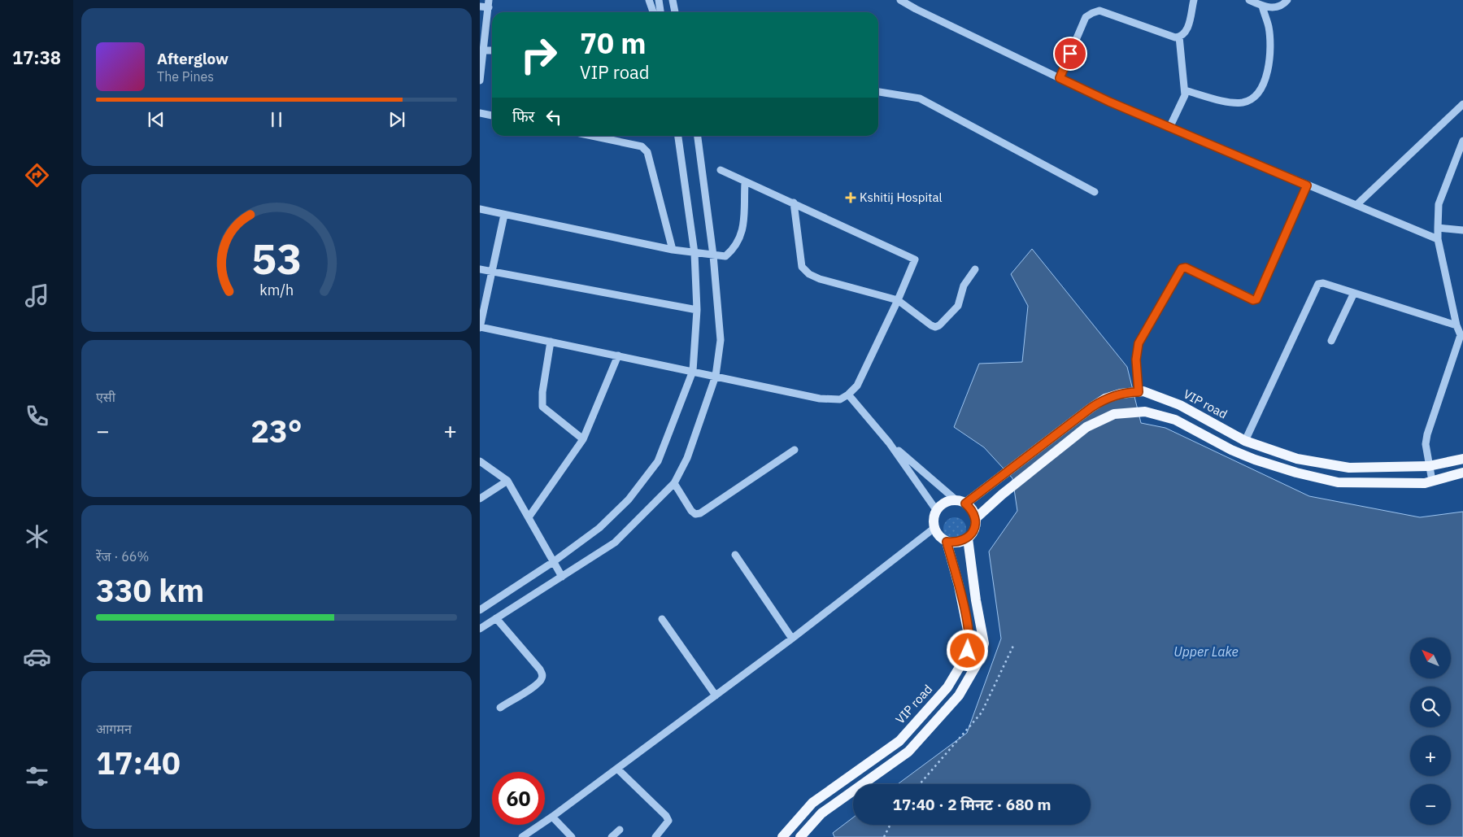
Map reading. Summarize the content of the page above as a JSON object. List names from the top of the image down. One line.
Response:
{"streets":{"main road":["VIP road"]},"water":["Upper Lake"],"places":{"health":["Kshitij Hospital"]},"north":"top left","page":{"tabs":"17:38","turn":["70 m","VIP road"],"song":["Afterglow","The Pines"],"then":"फिर","tile":["एसी",["रेंज · 66%","330 km"],["आगमन","17:40"]],"heat":["−","23°","+"],"map_buttons":["+","−"],"limit":"60","trip":"17:40 · 2 मिनट · 680 m","gauge":["53","km/h"]}}
